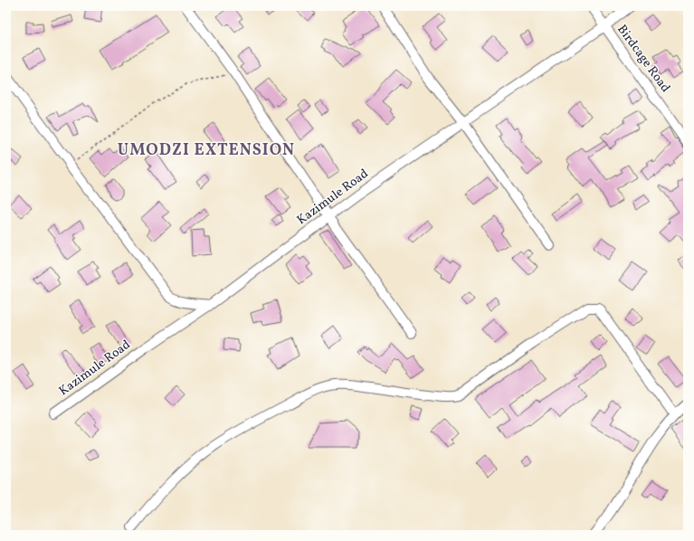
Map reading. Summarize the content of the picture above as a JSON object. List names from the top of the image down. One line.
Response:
{"streets":{"street":["Birdcage Road","Kazimule Road"]},"crossings":[["Birdcage Road","Kazimule Road"]],"districts":["UMODZI EXTENSION"]}
